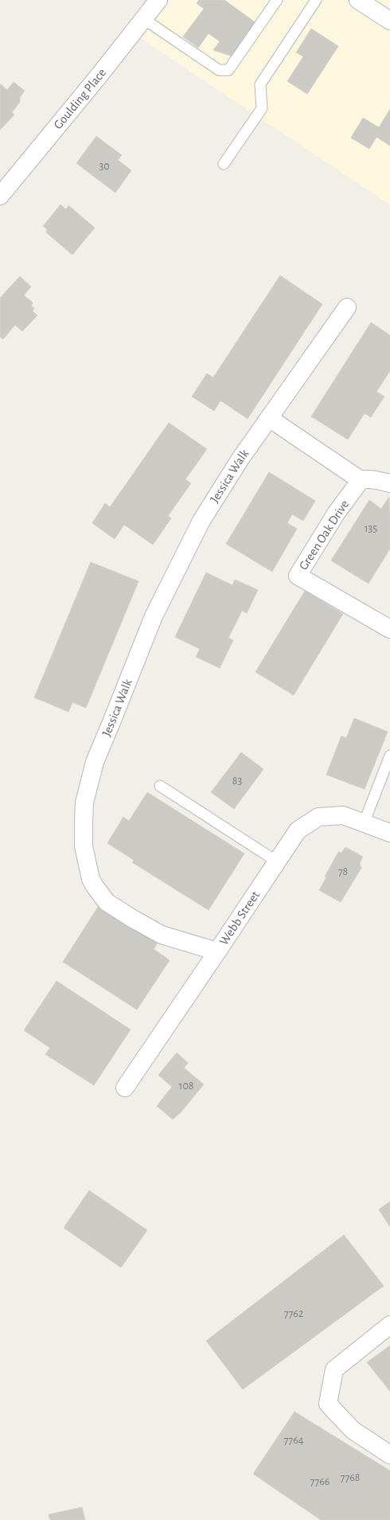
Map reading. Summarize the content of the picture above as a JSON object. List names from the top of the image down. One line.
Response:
{"streets":{"street":["Goulding Place","Jessica Walk","Green Oak Drive","Webb Street"]},"crossings":[["Jessica Walk","Webb Street"]],"house_numbers":["30","135","83","78","108","7762","7764","7768","7766"]}
